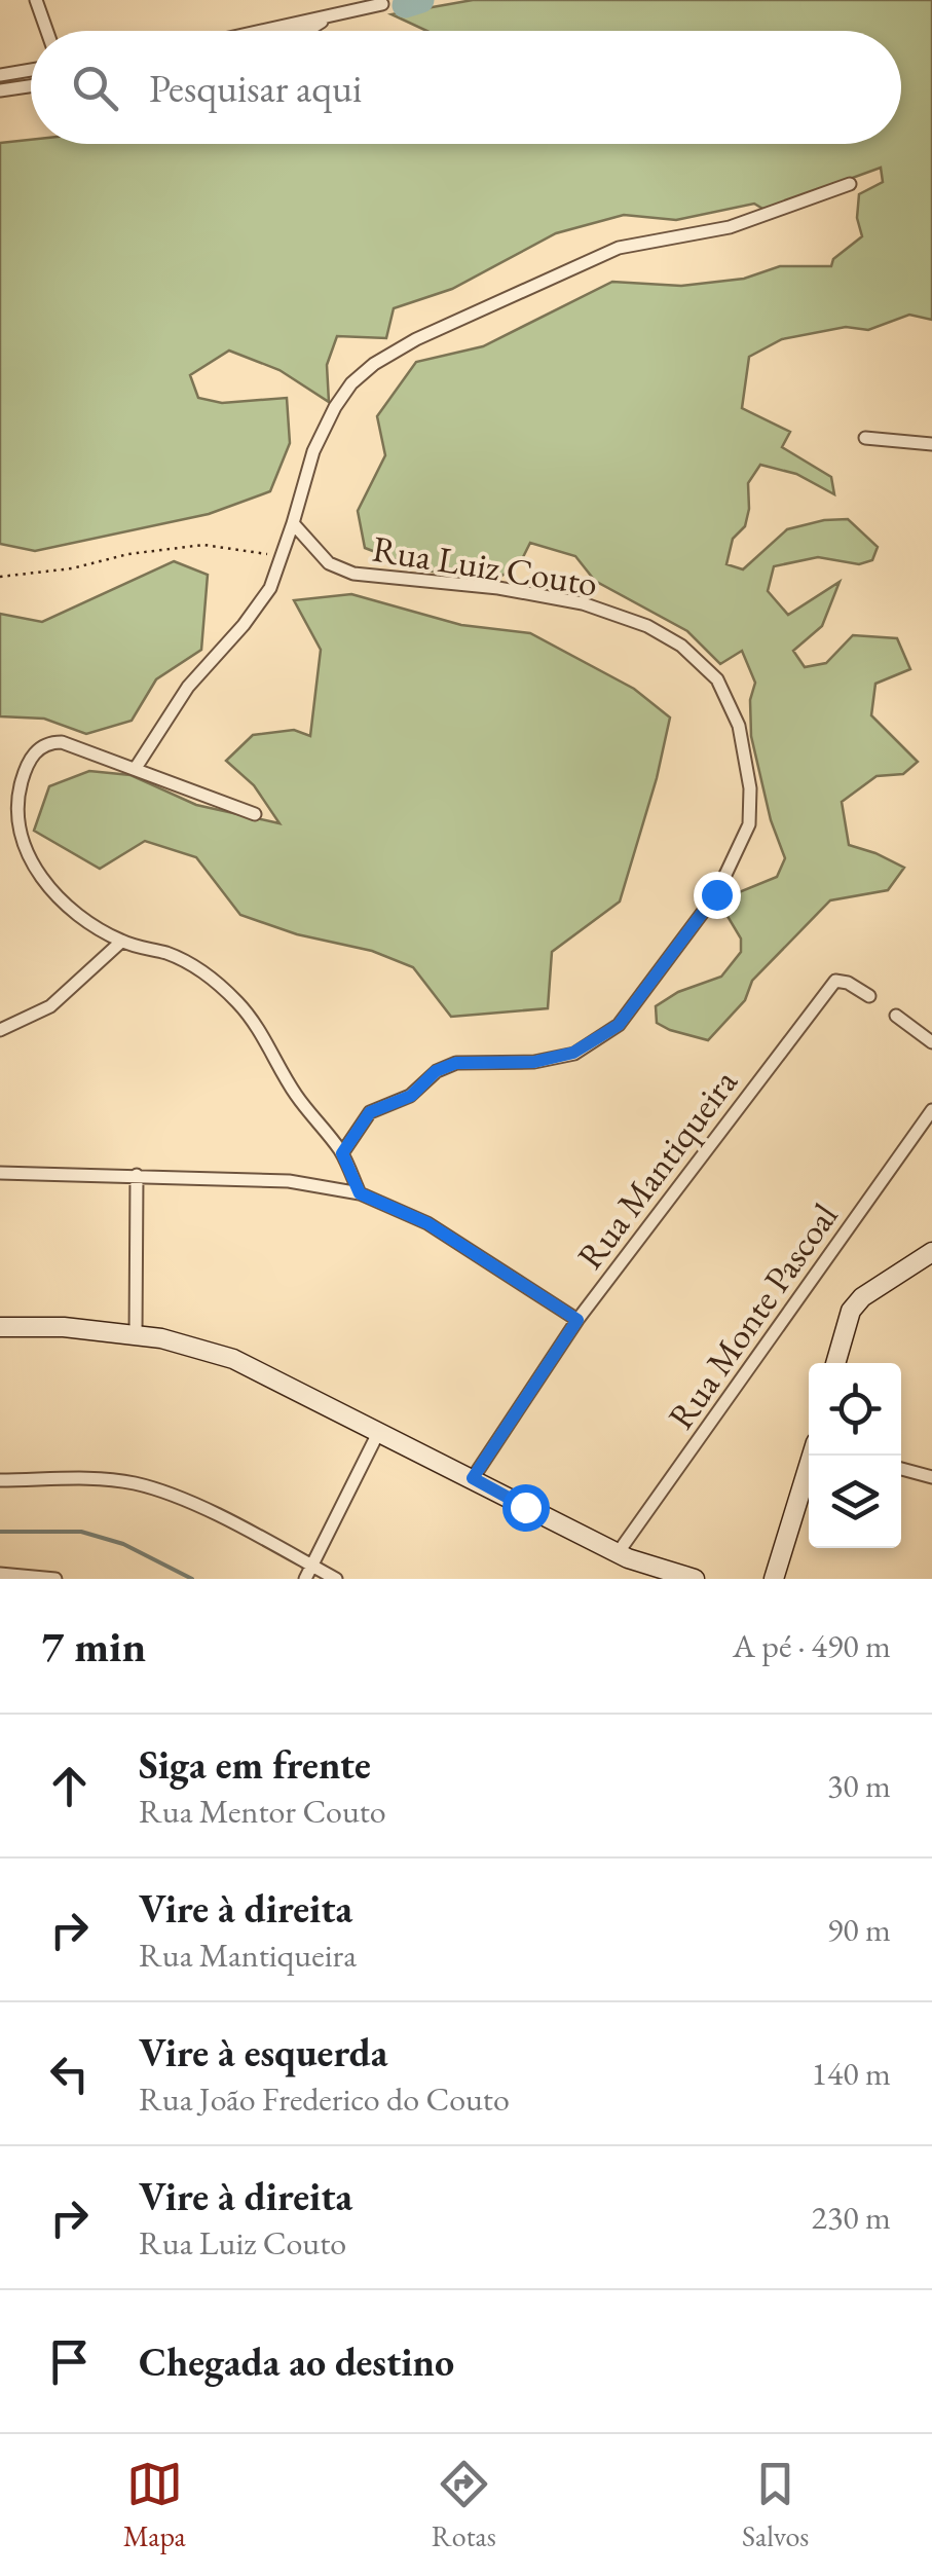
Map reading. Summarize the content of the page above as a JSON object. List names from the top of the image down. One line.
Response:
{"streets":{"street":["Rua Luiz Couto","Rua Mantiqueira","Rua Monte Pascoal"]},"page":{"search":"Pesquisar aqui","heading":["7 min","A pé · 490 m"],"list":[["Siga em frente","Rua Mentor Couto","30 m"],["Vire à direita","Rua Mantiqueira","90 m"],["Vire à esquerda","Rua João Frederico do Couto","140 m"],["Vire à direita","Rua Luiz Couto","230 m"],"Chegada ao destino"],"nav":["Mapa","Rotas","Salvos"]}}
